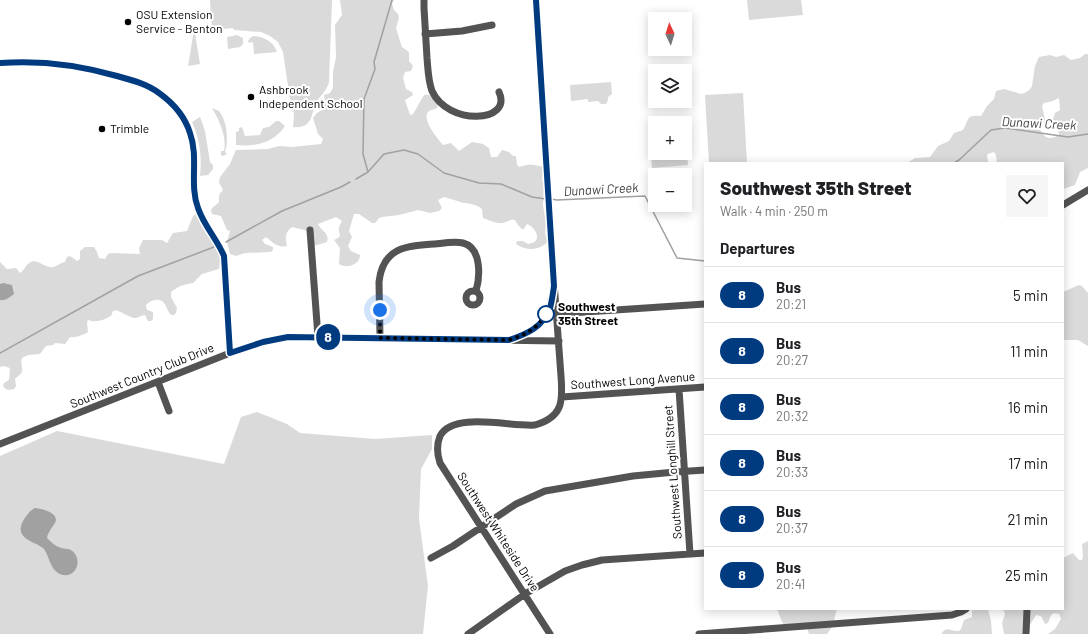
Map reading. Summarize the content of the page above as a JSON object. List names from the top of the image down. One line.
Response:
{"streets":{"street":["Southwest Country Club Drive","Southwest Long Avenue","Southwest Longhill Street","Southwest Whiteside Drive"]},"crossings":[["Southwest Long Avenue","Southwest Longhill Street"],["Southwest Long Avenue","Southwest Whiteside Drive"]],"water":["Dunawi Creek"],"places":["OSU Extension Service - Benton","Ashbrook Independent School","Trimble","Southwest 35th Street"],"lines":["bus line 8"],"north":"top","page":{"on_map":"8","map_buttons":["+","−"],"heading":[["Southwest 35th Street","Walk · 4 min · 250 m"],"Departures"],"list":[{"mark":"8","name":"Bus","note":"20:21","value":"5 min"},{"mark":"8","name":"Bus","note":"20:27","value":"11 min"},{"mark":"8","name":"Bus","note":"20:32","value":"16 min"},{"mark":"8","name":"Bus","note":"20:33","value":"17 min"},{"mark":"8","name":"Bus","note":"20:37","value":"21 min"},{"mark":"8","name":"Bus","note":"20:41","value":"25 min"}]}}
